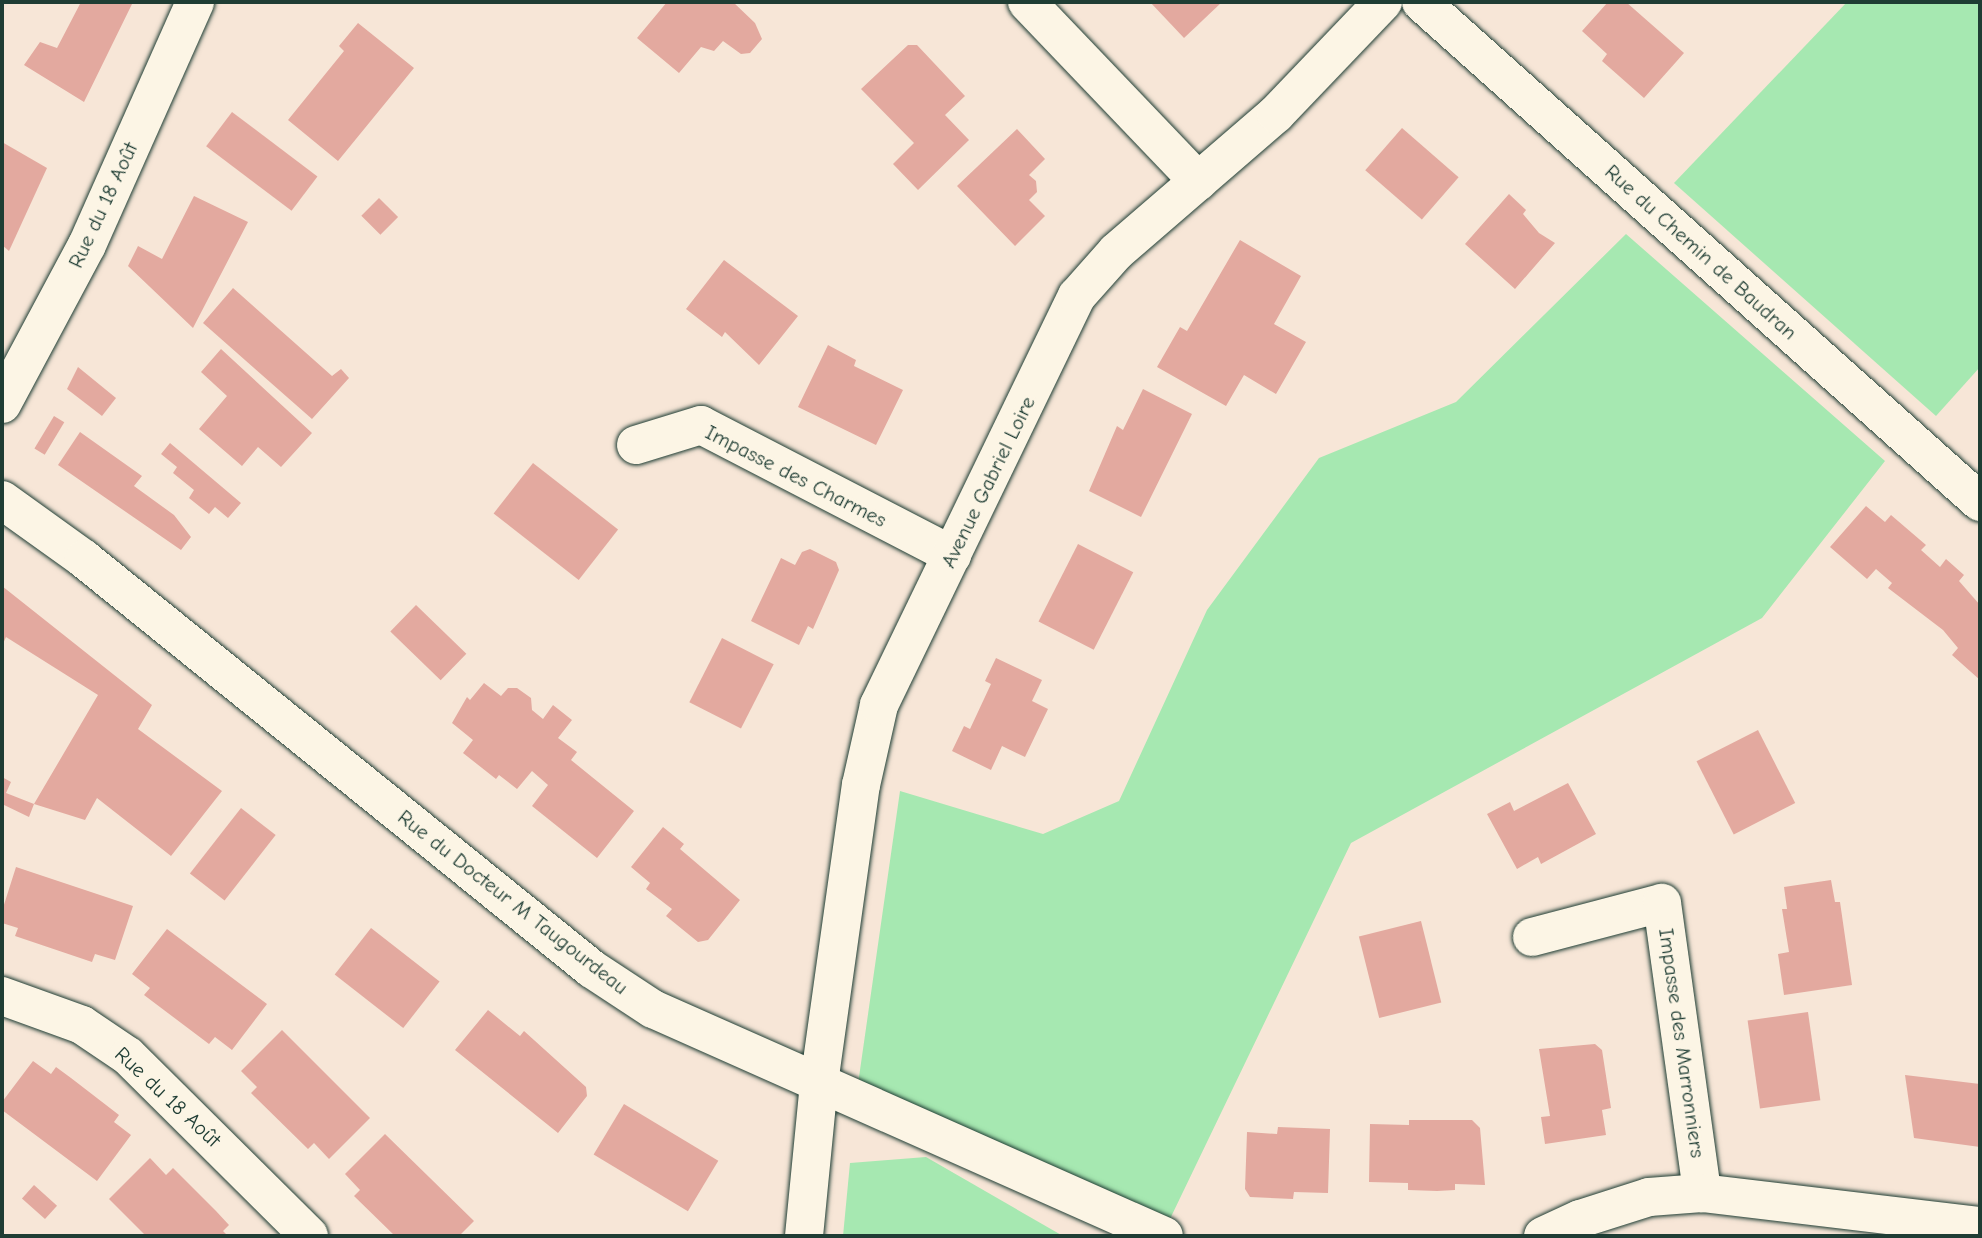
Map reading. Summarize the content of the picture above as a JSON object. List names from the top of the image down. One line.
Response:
{"streets":{"street":["Rue du 18 Août","Rue du Chemin de Baudran","Impasse des Charmes","Avenue Gabriel Loire","Rue du Docteur M Taugourdeau","Impasse des Marronniers"]},"crossings":[["Impasse des Charmes","Avenue Gabriel Loire"],["Avenue Gabriel Loire","Rue du Docteur M Taugourdeau"]]}
